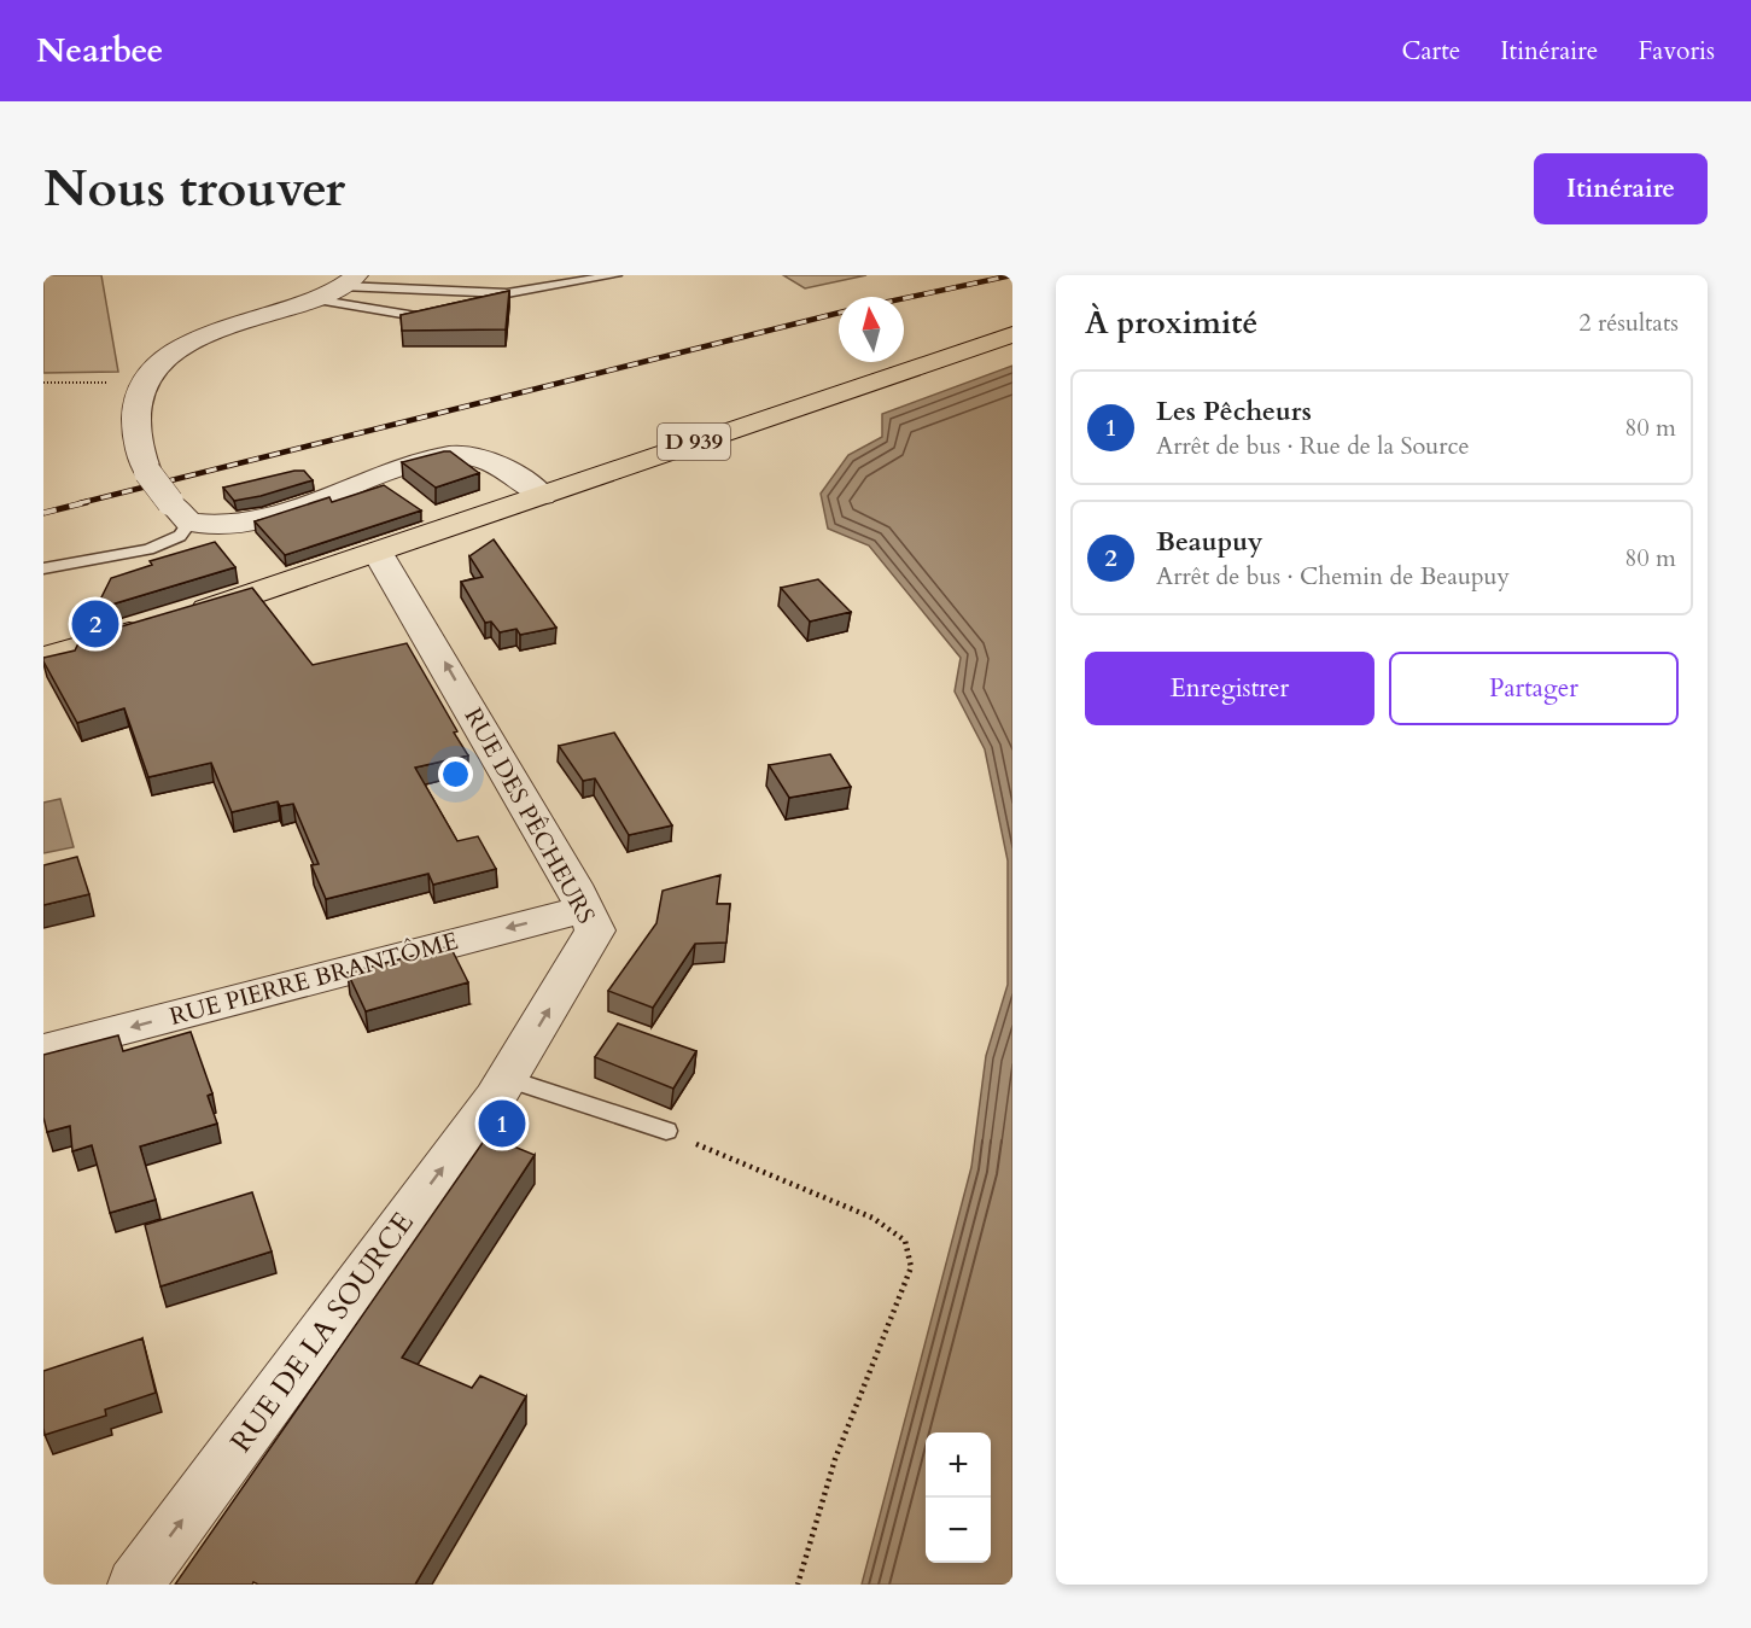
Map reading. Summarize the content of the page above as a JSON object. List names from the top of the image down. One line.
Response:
{"streets":{"main road":["D 939"],"street":["RUE DES PÊCHEURS","RUE PIERRE BRANTÔME","RUE DE LA SOURCE"]},"crossings":[["D 939","RUE DES PÊCHEURS"],["RUE DES PÊCHEURS","RUE PIERRE BRANTÔME"],["RUE DES PÊCHEURS","RUE DE LA SOURCE"]],"one_way":["RUE DES PÊCHEURS","RUE PIERRE BRANTÔME","RUE DE LA SOURCE"],"north":"top","page":{"header":"Nearbee","nav":["Carte","Itinéraire","Favoris"],"buttons":["Itinéraire",["Enregistrer","Partager"]],"title":"Nous trouver","heading":["À proximité","2 résultats"],"list":[{"mark":"1","name":"Les Pêcheurs","note":"Arrêt de bus · Rue de la Source","value":"80 m"},{"mark":"2","name":"Beaupuy","note":"Arrêt de bus · Chemin de Beaupuy","value":"80 m"}],"pins":["2","1"],"map_buttons":["+","−"]}}
